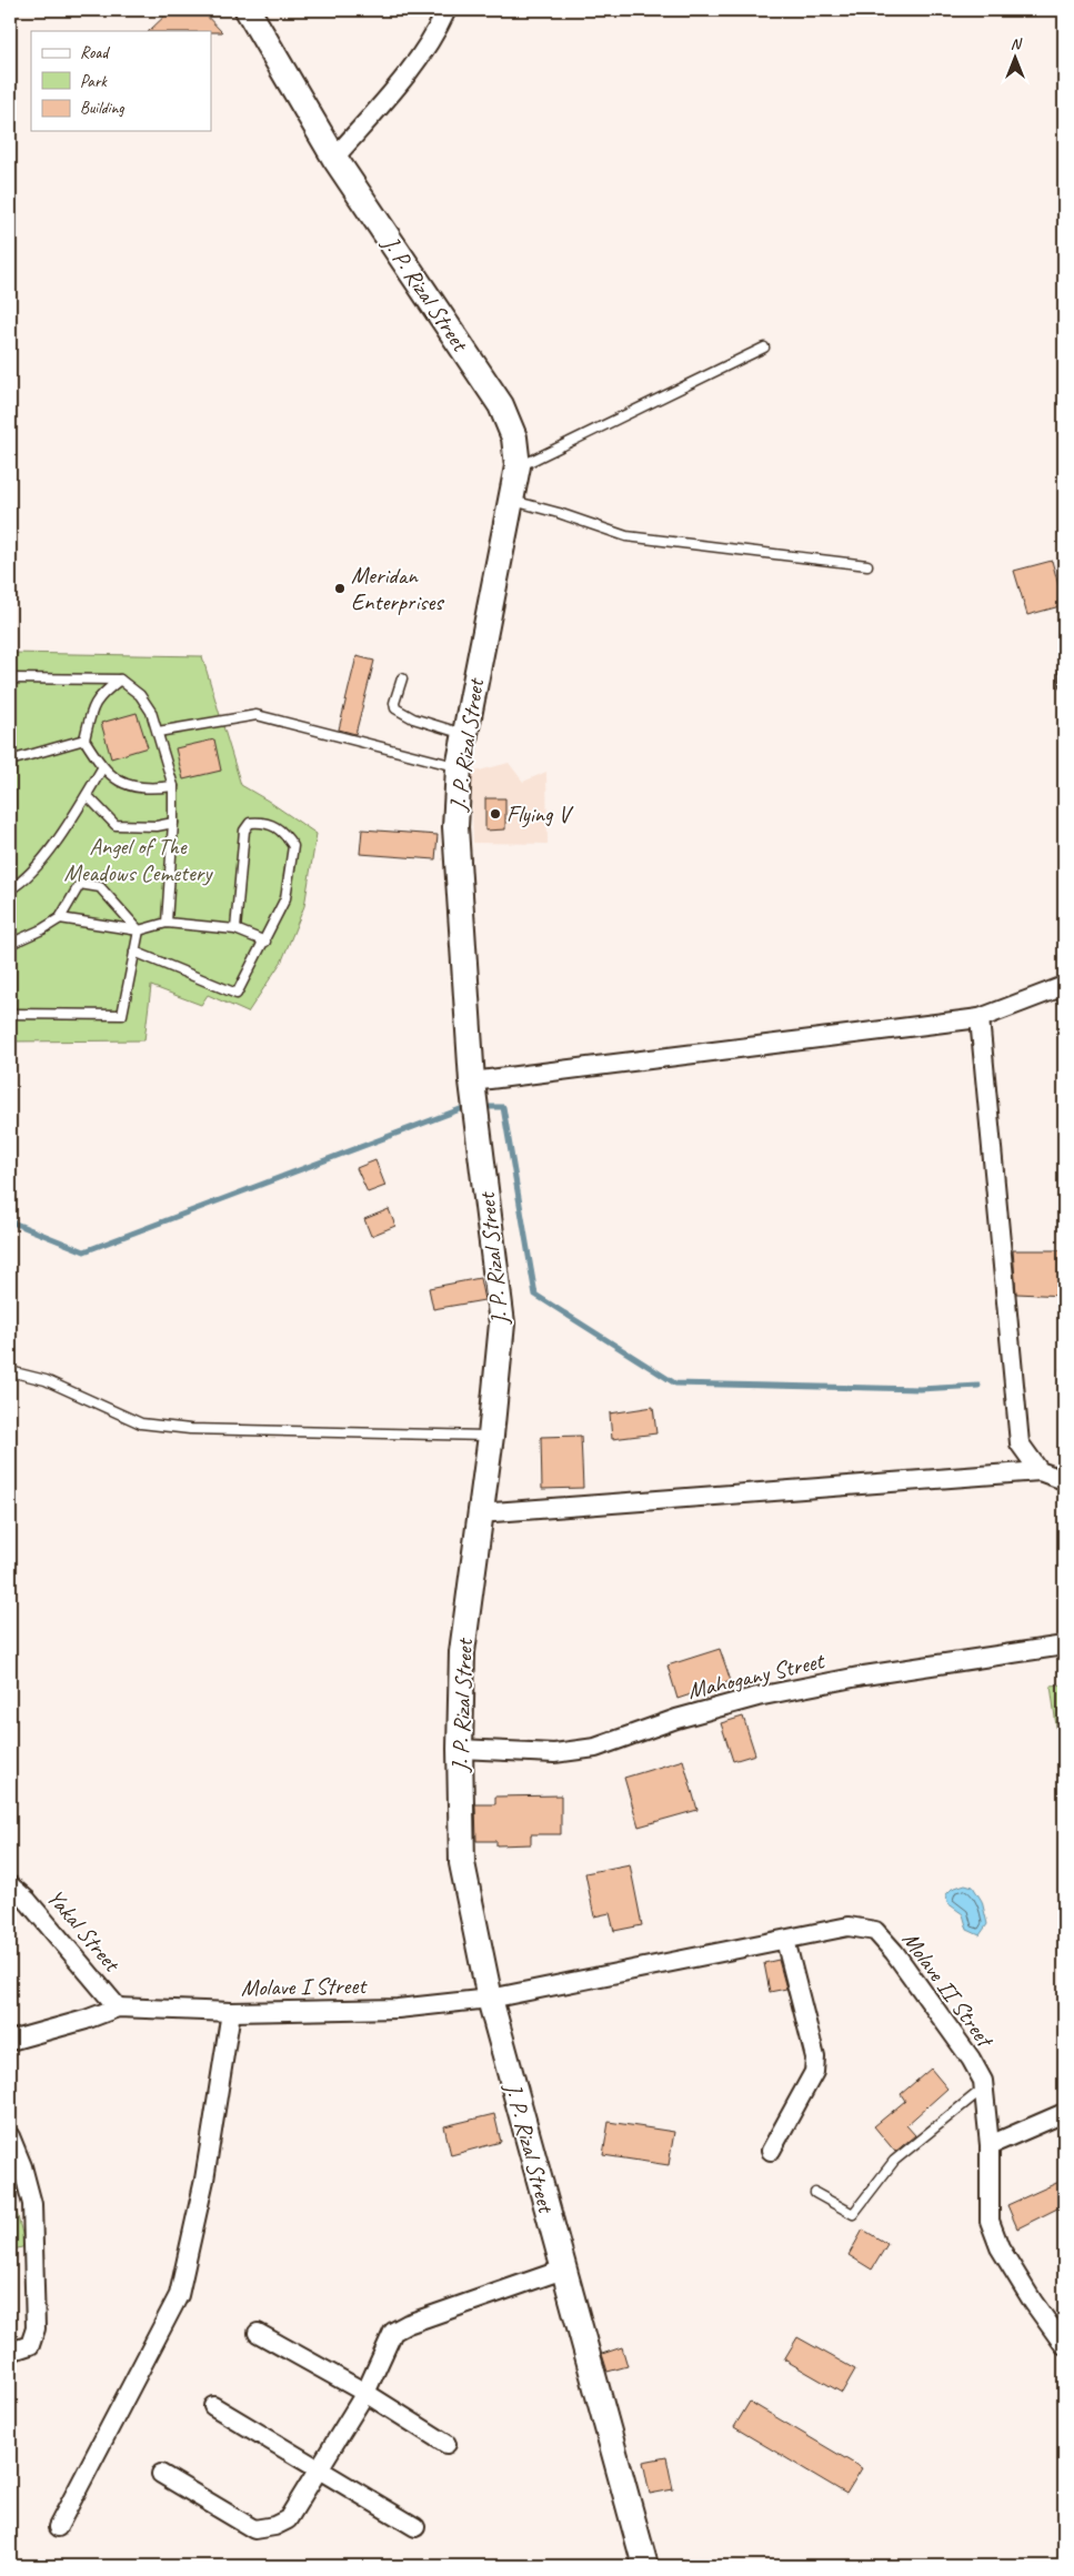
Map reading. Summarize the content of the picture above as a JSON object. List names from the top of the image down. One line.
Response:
{"streets":{"main road":["J. P. Rizal Street"],"street":["Mahogany Street","Yakal Street","Molave I Street","Molave II Street"]},"crossings":[["J. P. Rizal Street","Mahogany Street"],["J. P. Rizal Street","Molave I Street"],["J. P. Rizal Street","Molave II Street"],["Yakal Street","Molave I Street"],["Molave I Street","Molave II Street"]],"parks":["Angel of The Meadows Cemetery"],"places":["Meridan Enterprises","Flying V"],"legend":["Road","Park","Building"],"north":"top"}
